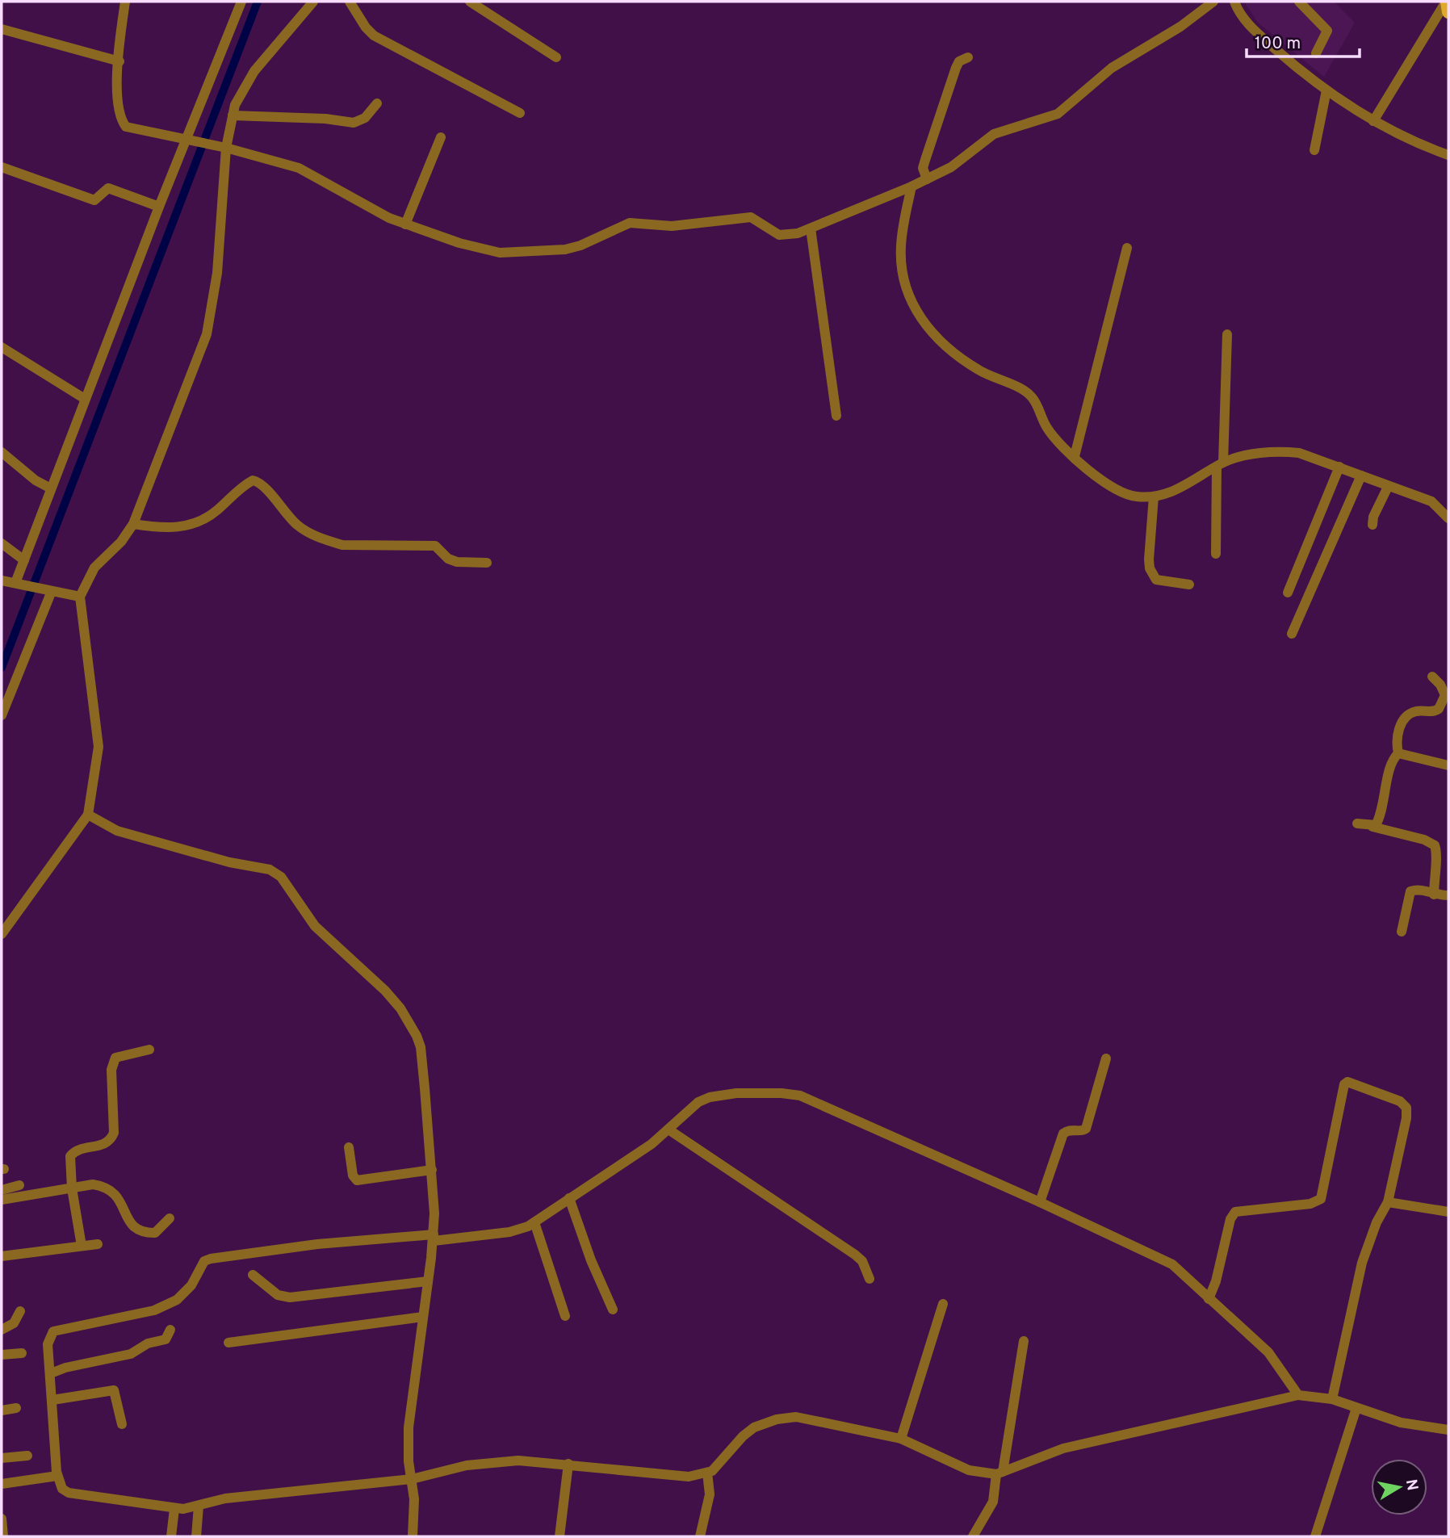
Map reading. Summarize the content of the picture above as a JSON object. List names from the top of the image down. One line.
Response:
{"scale_bar":"100 m","north":"right"}
